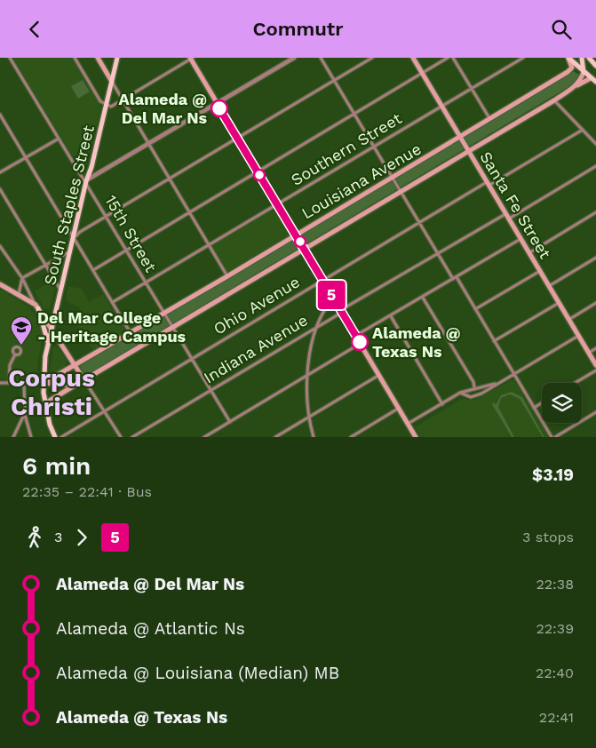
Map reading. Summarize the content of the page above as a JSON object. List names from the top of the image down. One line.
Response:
{"streets":{"main road":["Louisiana Avenue","South Staples Street","Santa Fe Street"],"street":["Southern Street","15th Street","Ohio Avenue","Indiana Avenue"]},"crossings":[["Southern Street","Santa Fe Street"],["Southern Street","15th Street"],["Louisiana Avenue","South Staples Street"],["Louisiana Avenue","Santa Fe Street"],["Louisiana Avenue","15th Street"],["South Staples Street","15th Street"],["Santa Fe Street","Ohio Avenue"],["Santa Fe Street","Indiana Avenue"],["15th Street","Ohio Avenue"],["15th Street","Indiana Avenue"]],"districts":["Corpus Christi"],"places":{"other":["Alameda @ Del Mar Ns","Alameda @ Texas Ns"],"school or university":["Del Mar College - Heritage Campus"]},"lines":["bus line 5"],"page":{"header":"Commutr","on_map":"5","heading":["6 min","22:35 – 22:41 · Bus","$3.19"],"legs":["3","5","3 stops"],"list":[{"name":"Alameda @ Del Mar Ns","value":"22:38"},{"name":"Alameda @ Atlantic Ns","value":"22:39"},{"name":"Alameda @ Louisiana (Median) MB","value":"22:40"},{"name":"Alameda @ Texas Ns","value":"22:41"}]}}
